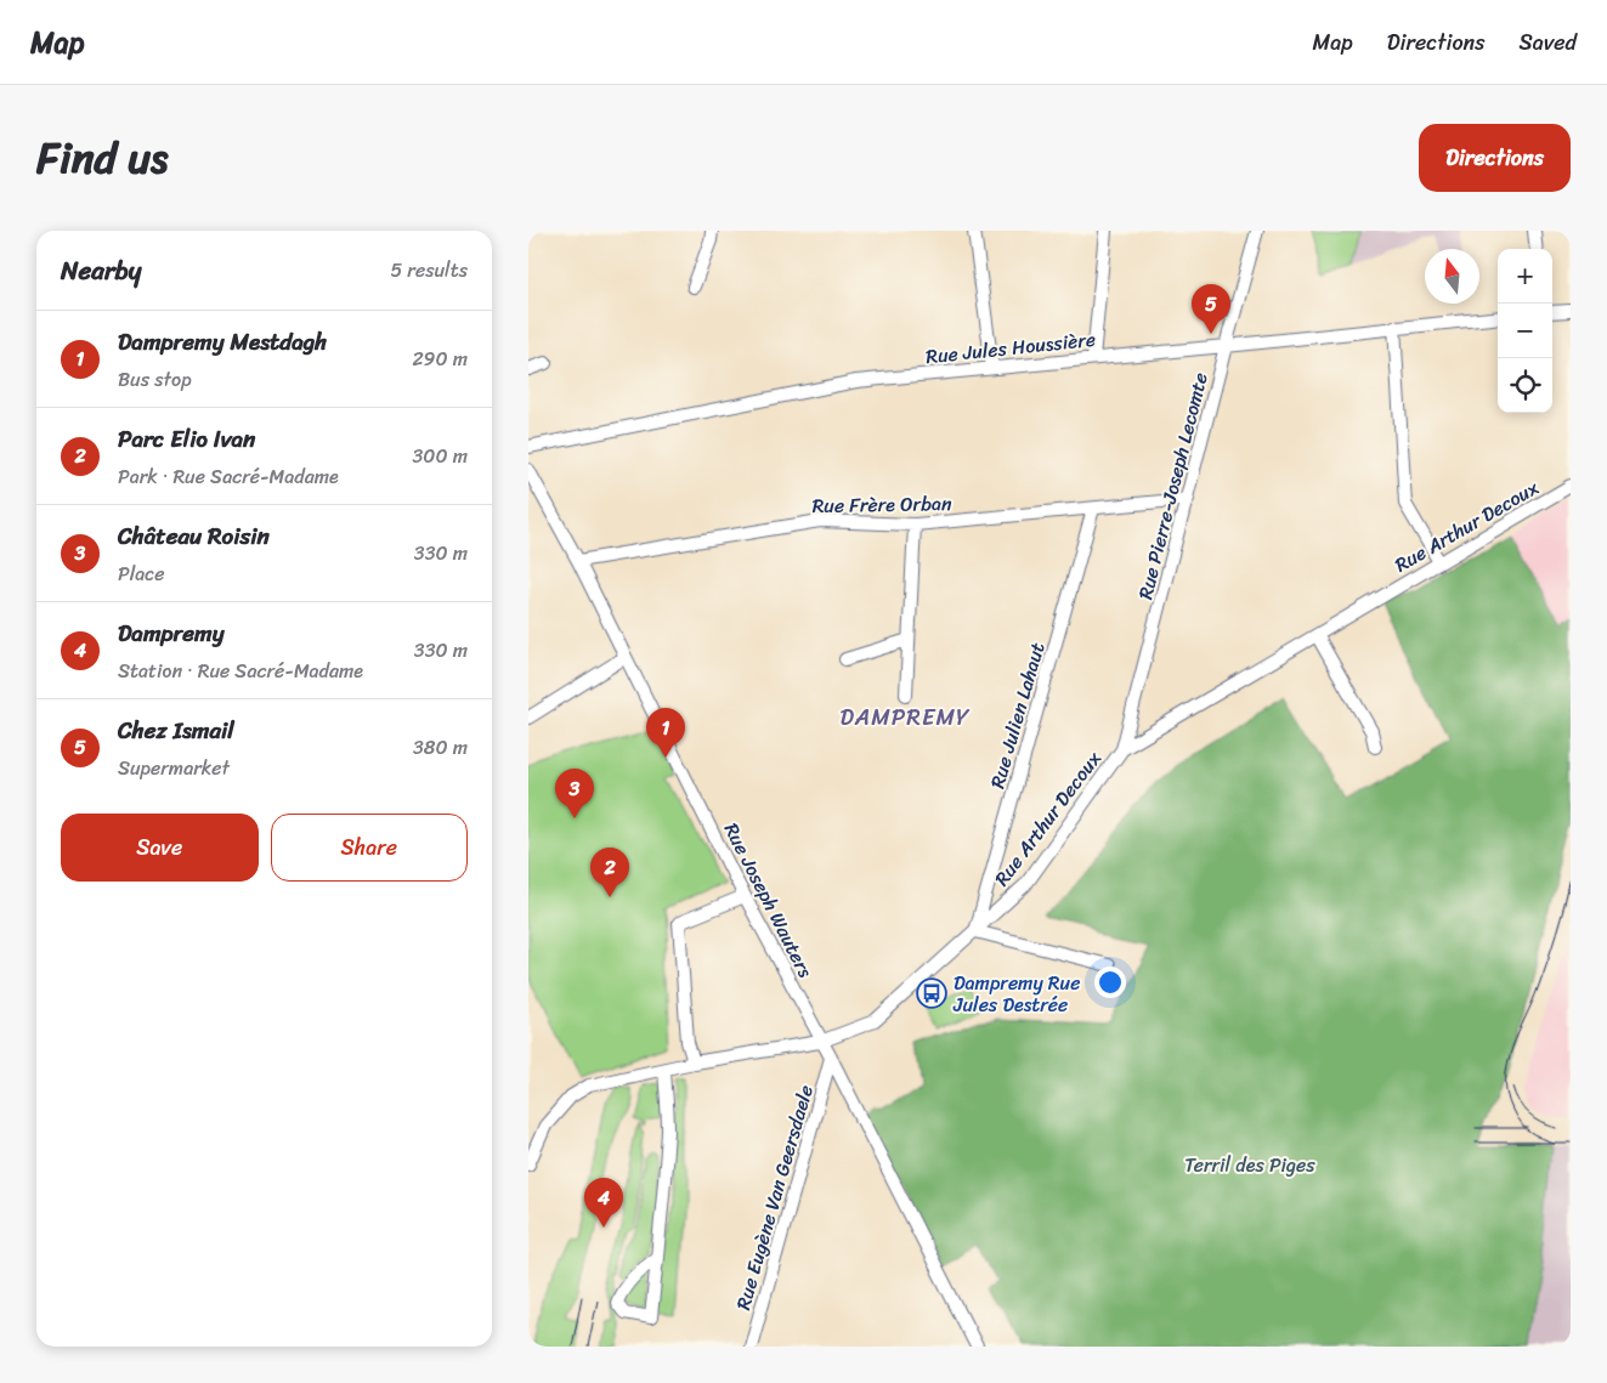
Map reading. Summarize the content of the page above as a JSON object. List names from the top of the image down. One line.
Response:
{"streets":{"street":["Rue Jules Houssière","Rue Pierre-Joseph Lecomte","Rue Frère Orban","Rue Arthur Decoux","Rue Julien Lahaut","Rue Joseph Wauters","Rue Eugène Van Geersdaele"]},"crossings":[["Rue Jules Houssière","Rue Pierre-Joseph Lecomte"],["Rue Pierre-Joseph Lecomte","Rue Frère Orban"],["Rue Pierre-Joseph Lecomte","Rue Arthur Decoux"],["Rue Frère Orban","Rue Julien Lahaut"],["Rue Frère Orban","Rue Joseph Wauters"],["Rue Arthur Decoux","Rue Julien Lahaut"],["Rue Arthur Decoux","Rue Joseph Wauters"],["Rue Joseph Wauters","Rue Eugène Van Geersdaele"]],"districts":["DAMPREMY"],"parks":["Terril des Piges"],"places":{"bus stop":["Dampremy Rue Jules Destrée"]},"north":"top","page":{"header":"Map","nav":["Map","Directions","Saved"],"title":"Find us","buttons":["Directions",["Save","Share"]],"heading":["Nearby","5 results"],"map_buttons":["+","−"],"pins":["5","1","3","2","4"],"list":[{"mark":"1","name":"Dampremy Mestdagh","note":"Bus stop","value":"290 m"},{"mark":"2","name":"Parc Elio Ivan","note":"Park · Rue Sacré-Madame","value":"300 m"},{"mark":"3","name":"Château Roisin","note":"Place","value":"330 m"},{"mark":"4","name":"Dampremy","note":"Station · Rue Sacré-Madame","value":"330 m"},{"mark":"5","name":"Chez Ismail","note":"Supermarket","value":"380 m"}]}}
